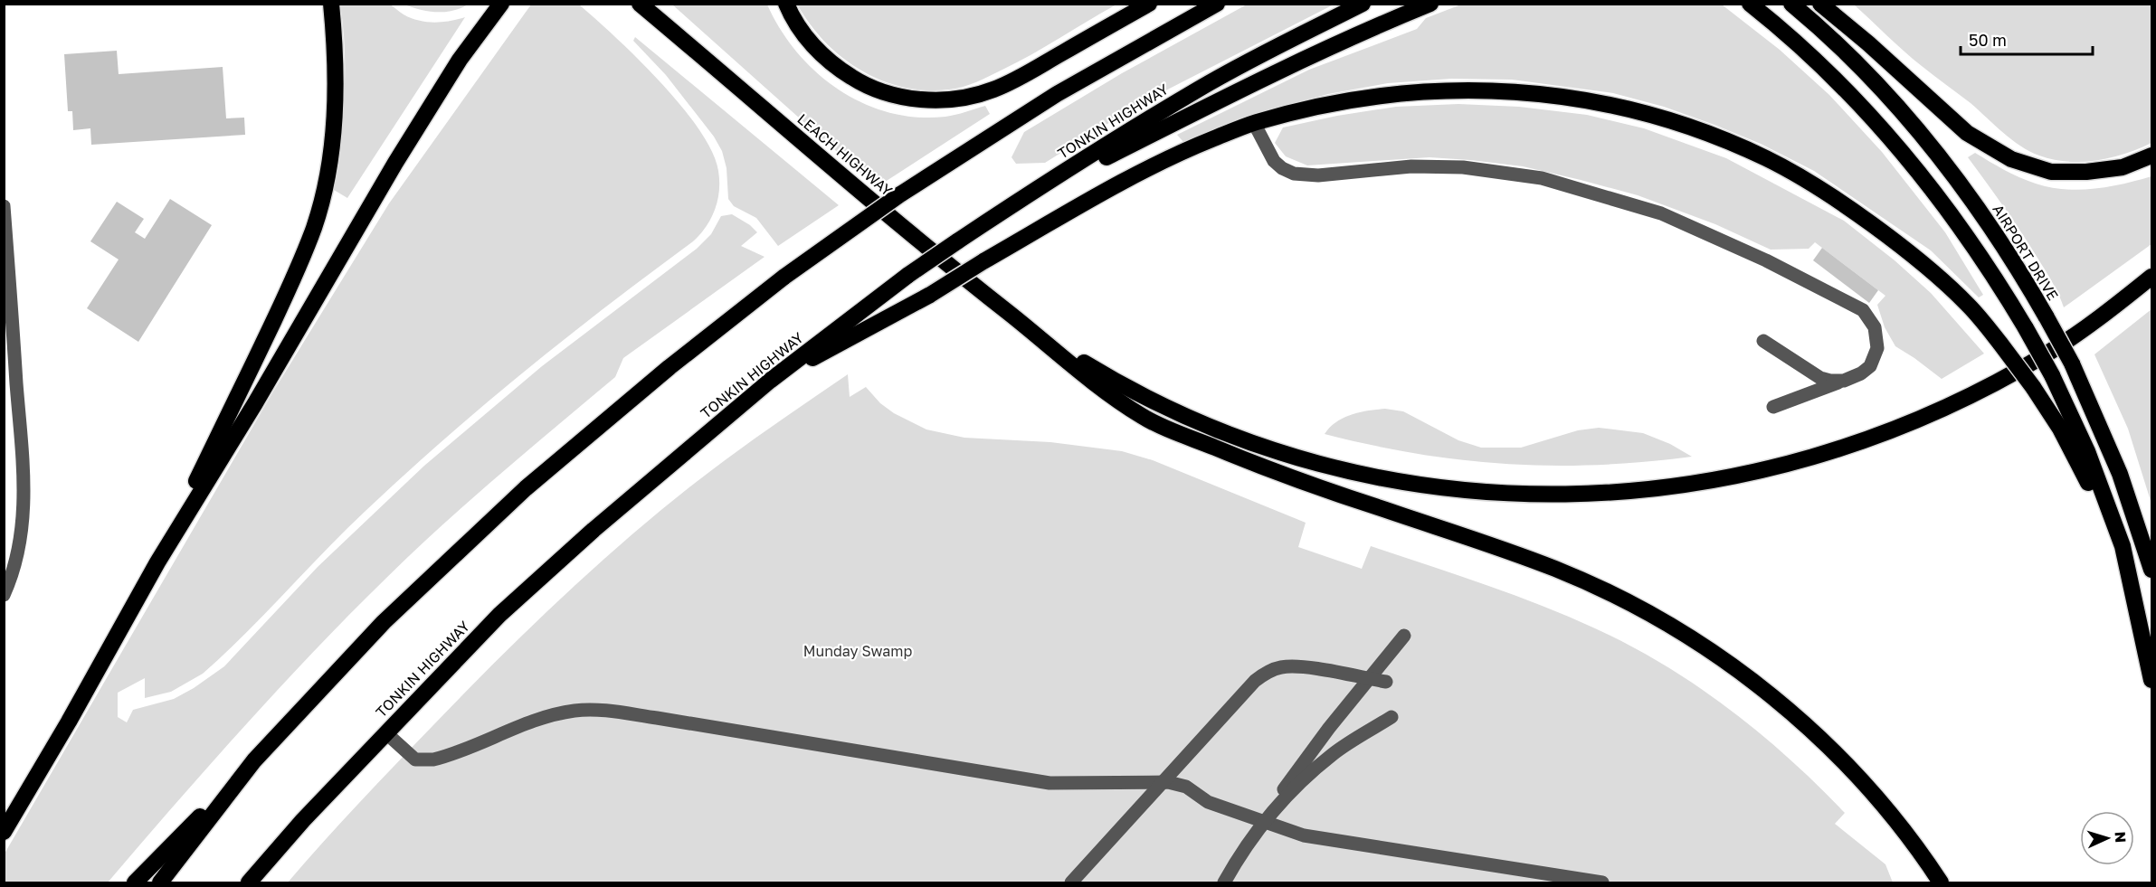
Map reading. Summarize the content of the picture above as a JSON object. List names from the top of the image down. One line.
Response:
{"streets":{"highway":["TONKIN HIGHWAY","LEACH HIGHWAY","AIRPORT DRIVE"]},"parks":["Munday Swamp"],"scale_bar":"50 m","north":"right"}
